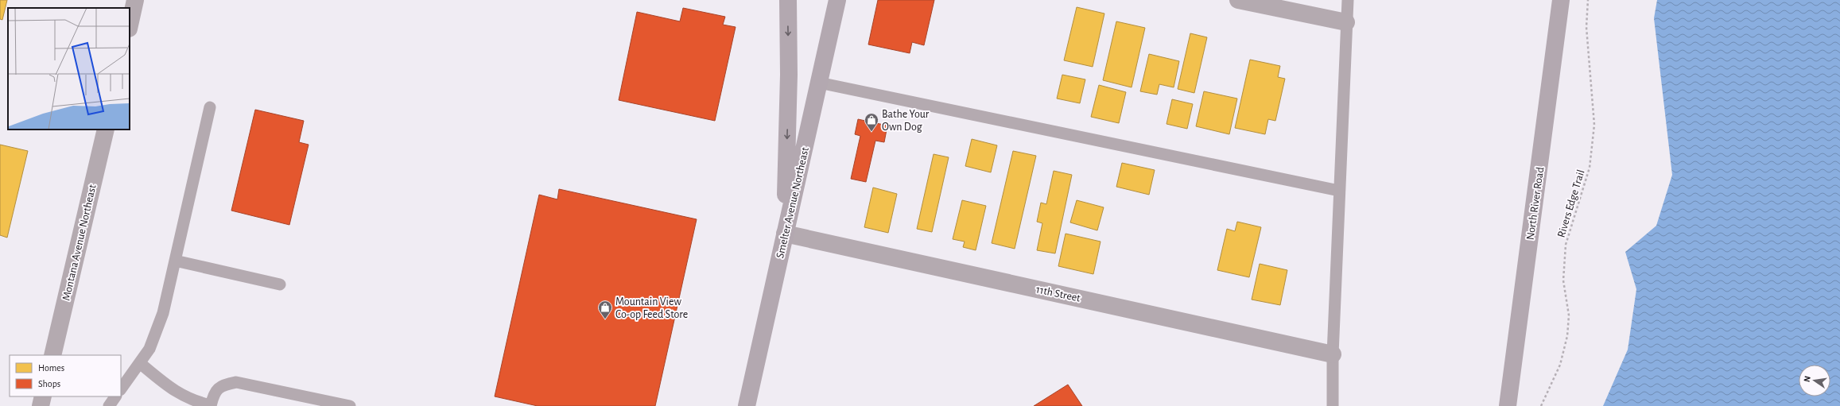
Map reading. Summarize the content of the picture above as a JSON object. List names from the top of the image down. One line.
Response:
{"streets":{"main road":["Smelter Avenue Northeast","North River Road"],"street":["Montana Avenue Northeast","11th Street"],"path":["Rivers Edge Trail"]},"crossings":[["Smelter Avenue Northeast","11th Street"]],"places":{"shop":["Bathe Your Own Dog","Mountain View Co-op Feed Store"]},"legend":["Homes","Shops"],"north":"left"}
